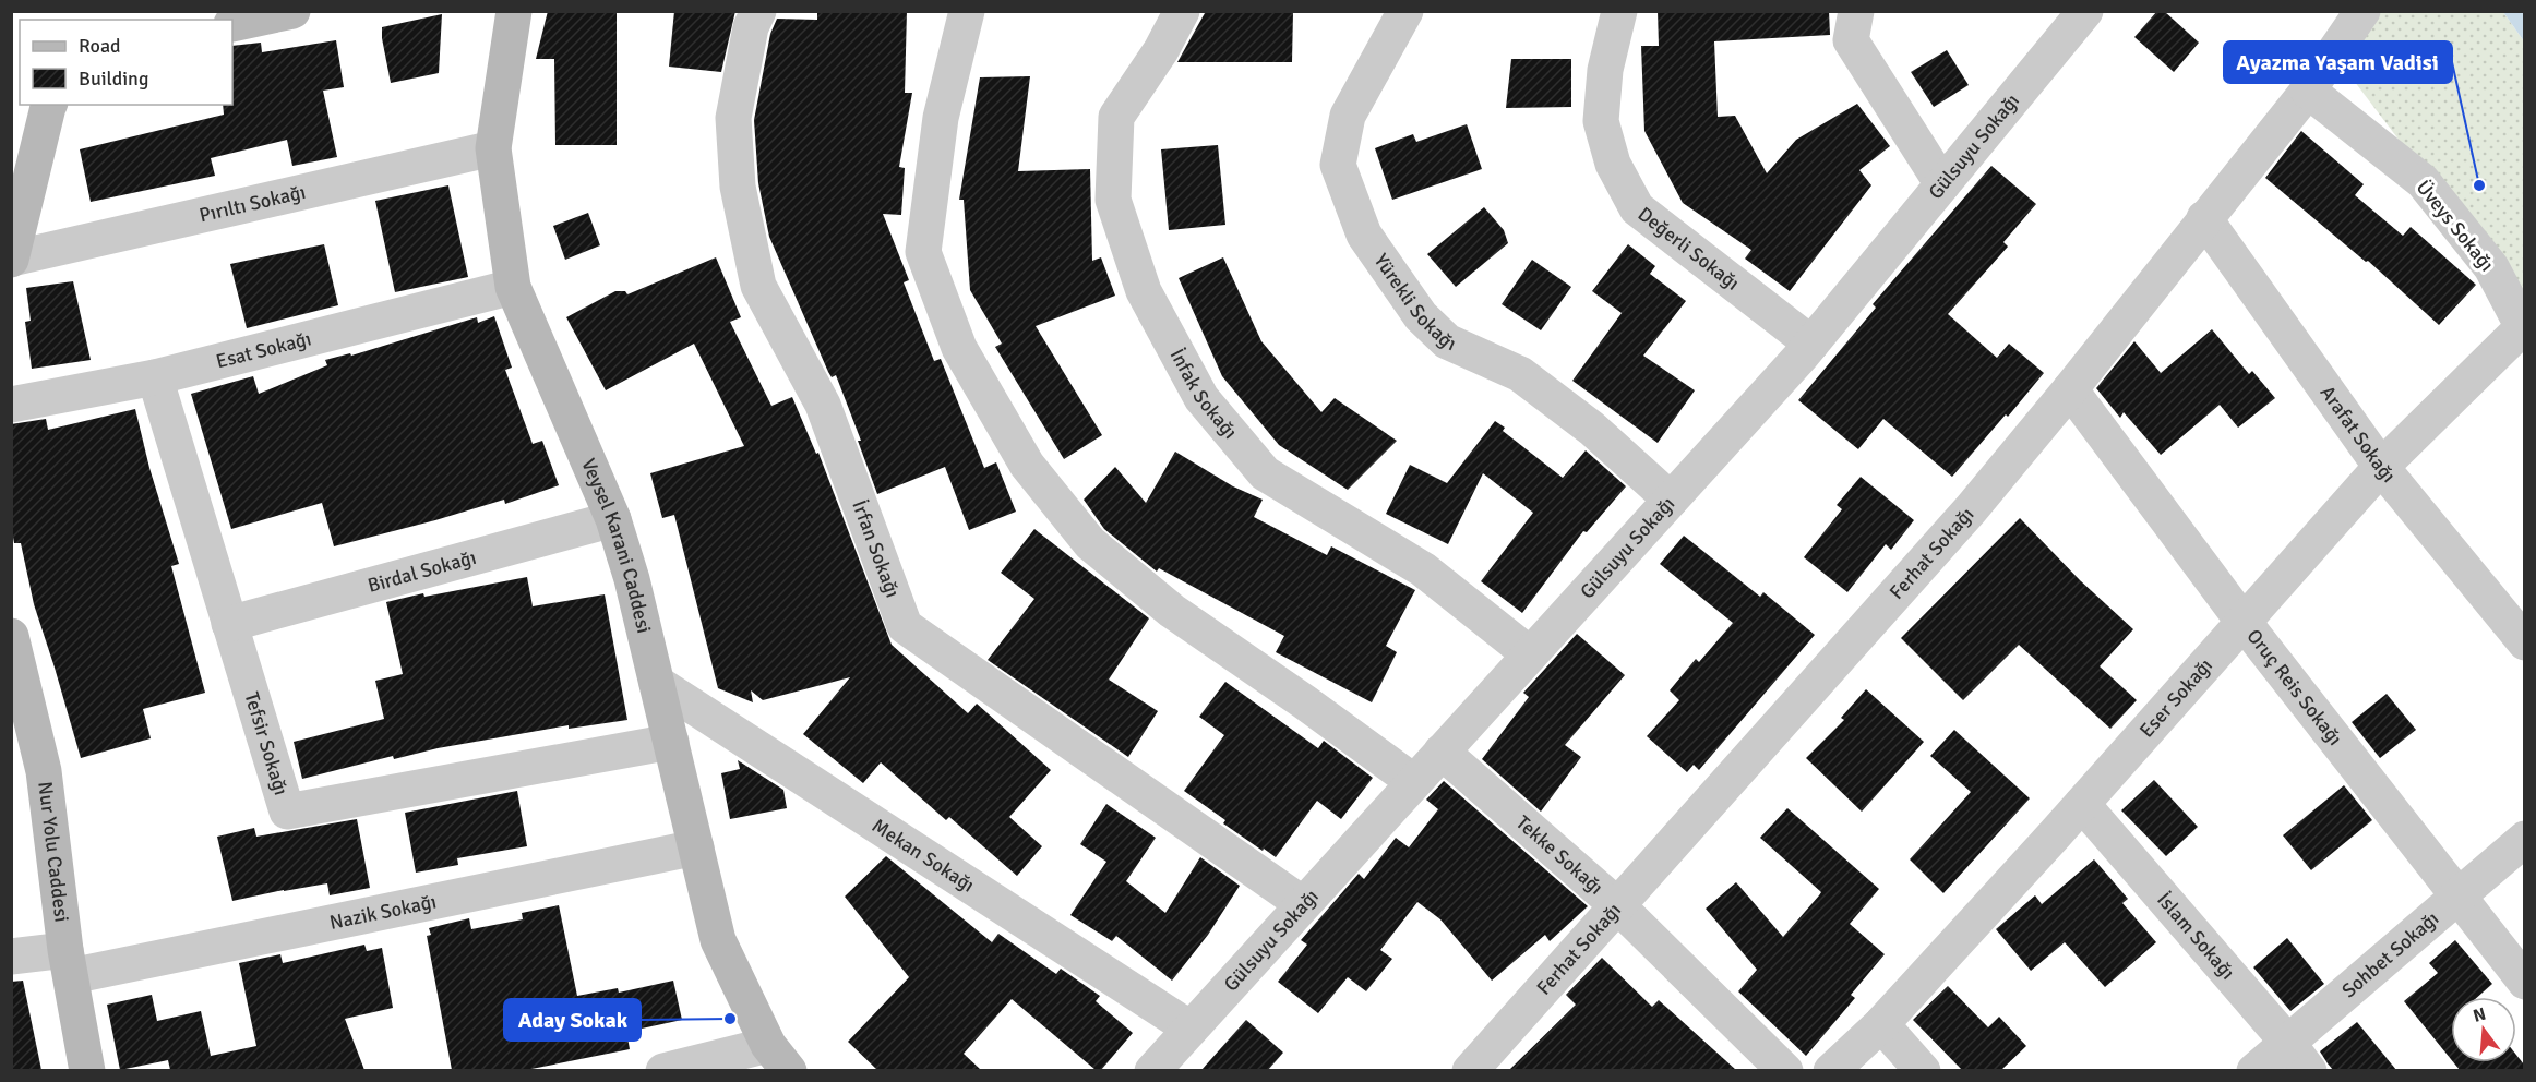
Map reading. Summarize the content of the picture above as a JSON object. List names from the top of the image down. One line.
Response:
{"streets":{"main road":["Veysel Karani Caddesi","Nur Yolu Caddesi"],"street":["Gülsuyu Sokağı","Pırıltı Sokağı","Üveys Sokağı","Değerli Sokağı","Yürekli Sokağı","Esat Sokağı","İnfak Sokağı","Arafat Sokağı","İrfan Sokağı","Ferhat Sokağı","Birdal Sokağı","Oruç Reis Sokağı","Eser Sokağı","Tefsir Sokağı","Tekke Sokağı","Mekan Sokağı","Nazik Sokağı","İslam Sokağı","Sohbet Sokağı"]},"crossings":[["Gülsuyu Sokağı","Değerli Sokağı"],["Gülsuyu Sokağı","Yürekli Sokağı"],["Gülsuyu Sokağı","İnfak Sokağı"],["Gülsuyu Sokağı","İrfan Sokağı"],["Gülsuyu Sokağı","Tekke Sokağı"],["Gülsuyu Sokağı","Mekan Sokağı"],["Pırıltı Sokağı","Veysel Karani Caddesi"],["Üveys Sokağı","Ferhat Sokağı"],["Üveys Sokağı","Eser Sokağı"],["Esat Sokağı","Veysel Karani Caddesi"],["Esat Sokağı","Tefsir Sokağı"],["Arafat Sokağı","Ferhat Sokağı"],["Arafat Sokağı","Eser Sokağı"],["Veysel Karani Caddesi","Birdal Sokağı"],["Veysel Karani Caddesi","Tefsir Sokağı"],["Veysel Karani Caddesi","Mekan Sokağı"],["Veysel Karani Caddesi","Nazik Sokağı"],["Ferhat Sokağı","Oruç Reis Sokağı"],["Ferhat Sokağı","Tekke Sokağı"],["Birdal Sokağı","Tefsir Sokağı"],["Oruç Reis Sokağı","Eser Sokağı"],["Oruç Reis Sokağı","Sohbet Sokağı"],["Eser Sokağı","İslam Sokağı"],["Nur Yolu Caddesi","Nazik Sokağı"],["İslam Sokağı","Sohbet Sokağı"]],"places":["Ayazma Yaşam Vadisi","Aday Sokak"],"legend":["Road","Building"],"north":"top"}
